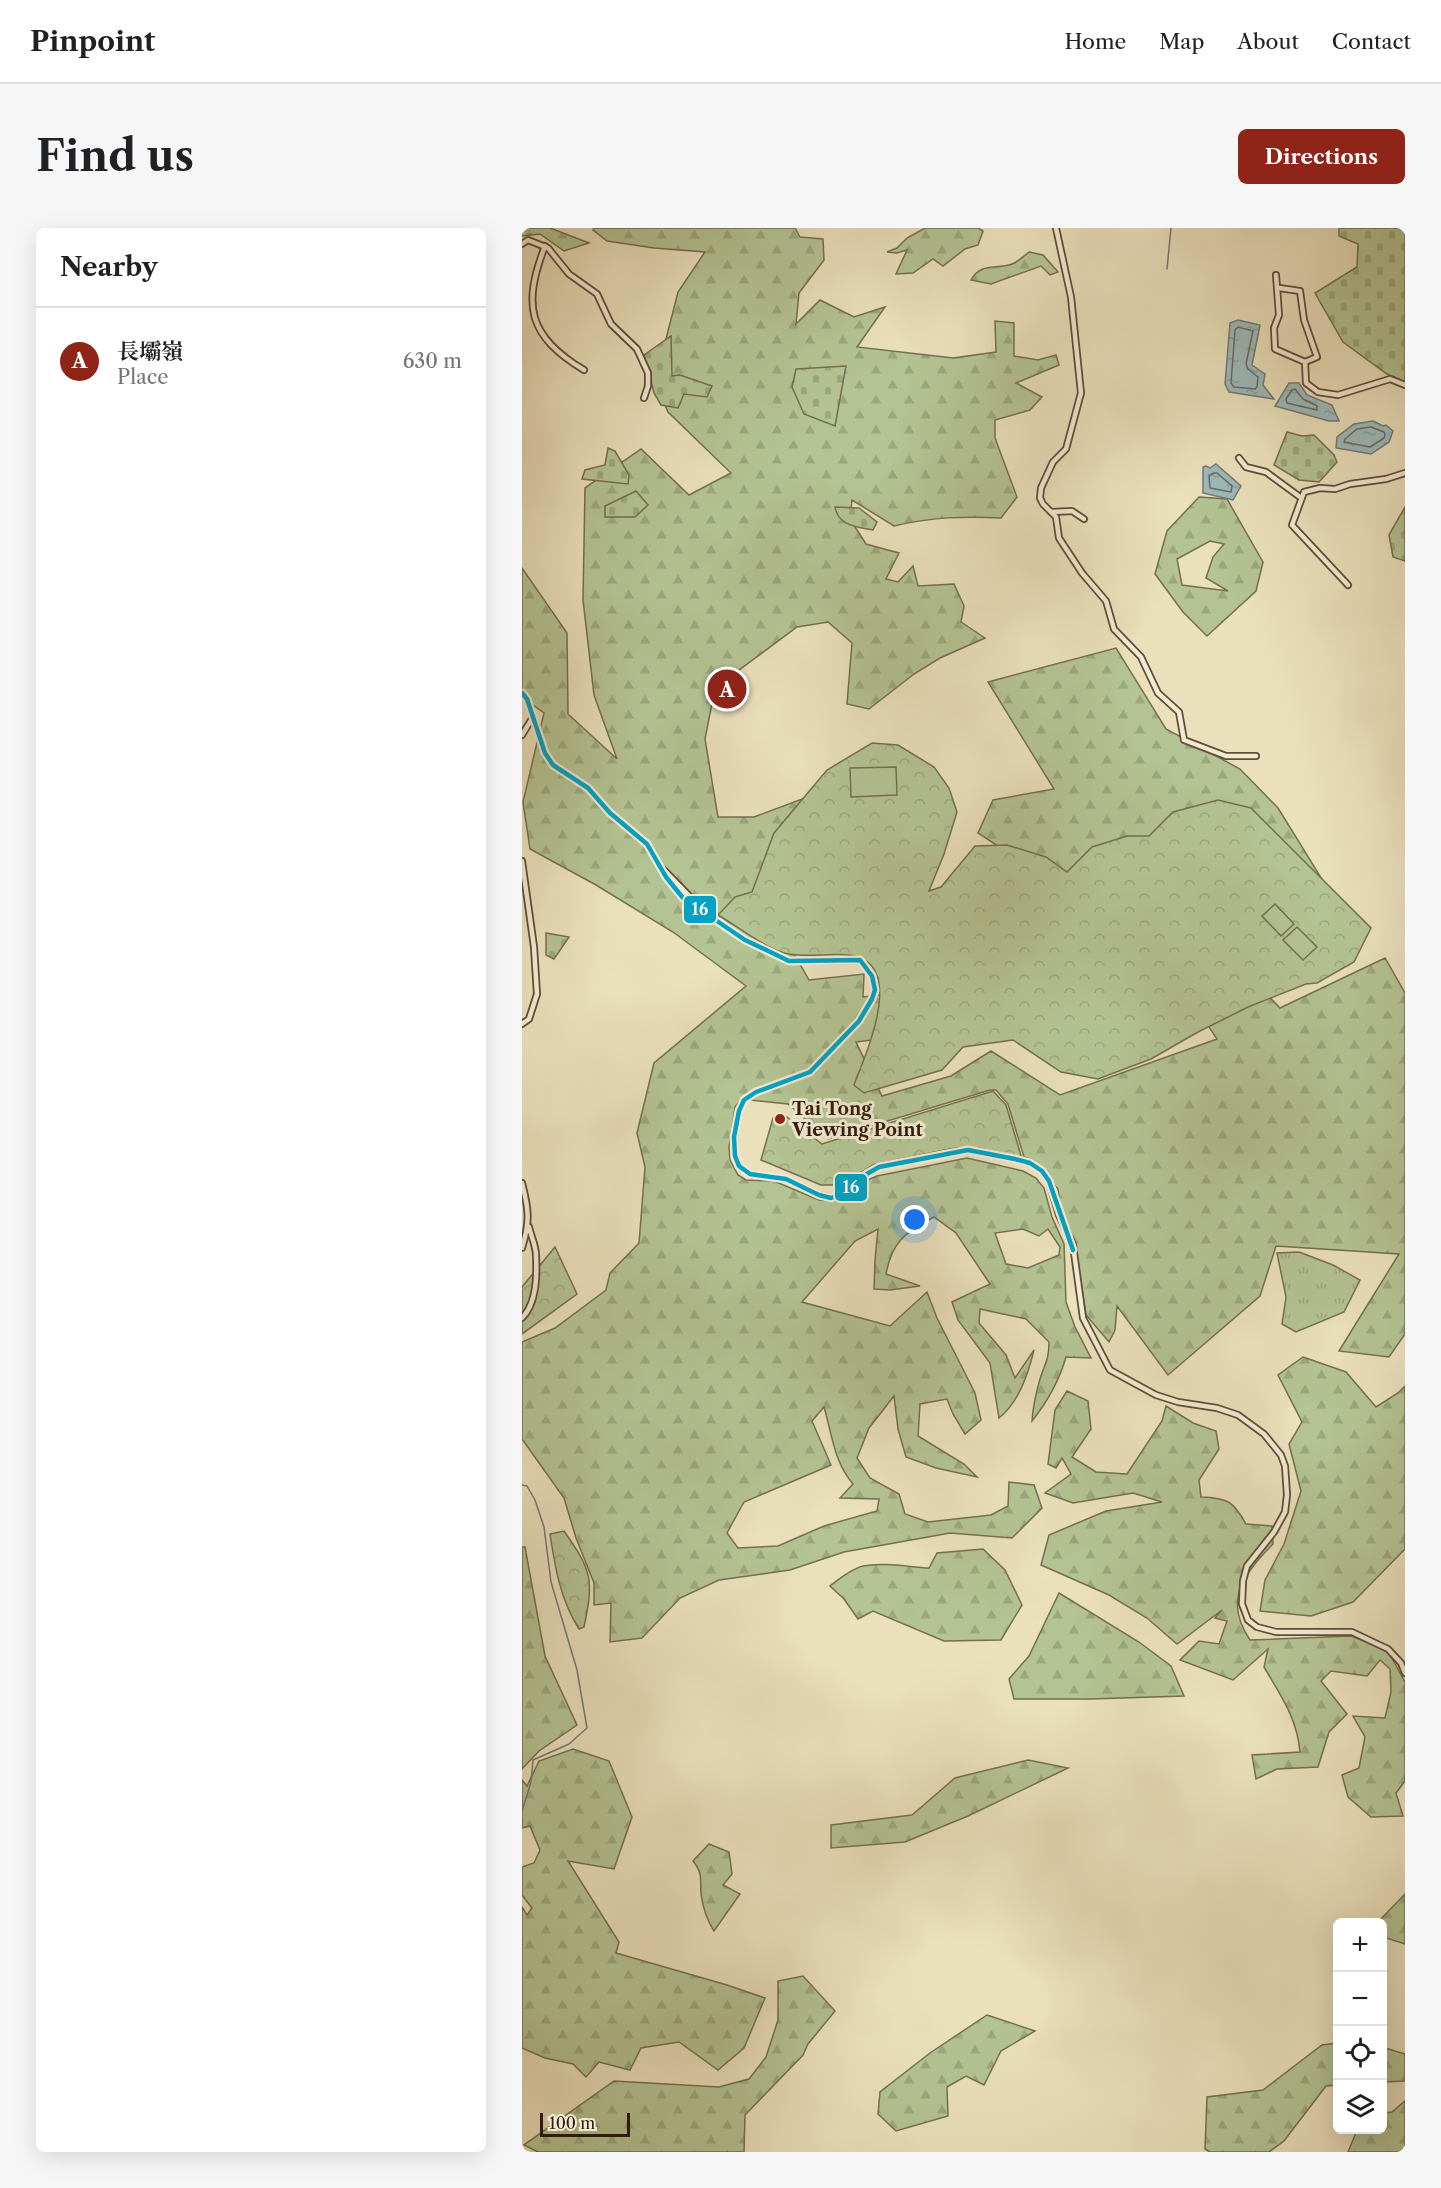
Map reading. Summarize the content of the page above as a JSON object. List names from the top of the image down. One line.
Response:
{"places":["Tai Tong Viewing Point"],"lines":["transit line 16"],"scale_bar":"100 m","page":{"header":"Pinpoint","nav":["Home","Map","About","Contact"],"buttons":"Directions","title":"Find us","heading":"Nearby","list":[{"mark":"A","name":"長壩嶺","note":"Place","value":"630 m"}],"pins":"A","map_buttons":["+","−"],"scale":"100 m"}}
